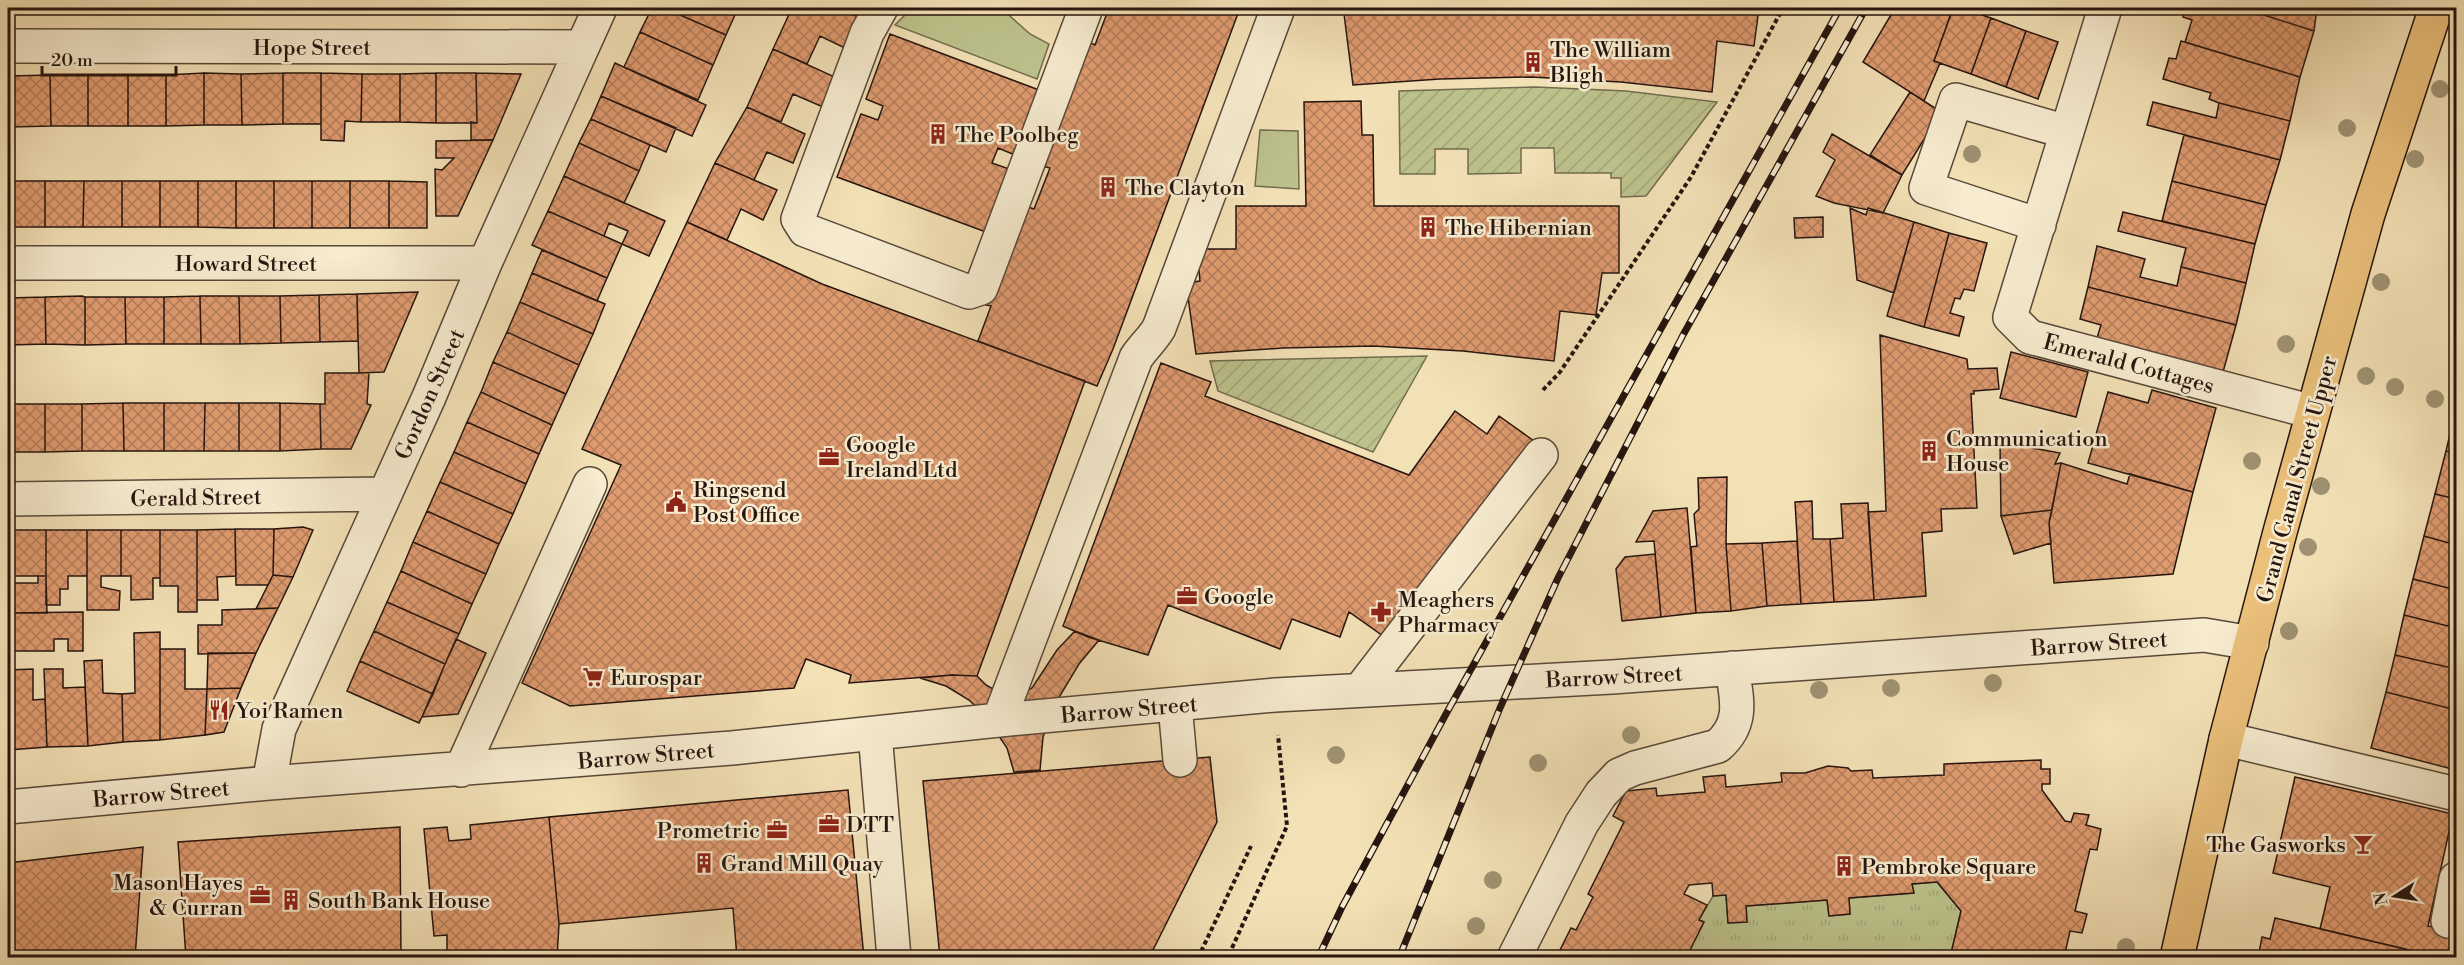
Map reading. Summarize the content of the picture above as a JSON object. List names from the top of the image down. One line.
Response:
{"streets":{"main road":["Grand Canal Street Upper"],"street":["Hope Street","Howard Street","Emerald Cottages","Gordon Street","Gerald Street","Barrow Street"]},"crossings":[["Hope Street","Gordon Street"],["Howard Street","Gordon Street"],["Emerald Cottages","Grand Canal Street Upper"],["Gordon Street","Gerald Street"],["Gordon Street","Barrow Street"],["Grand Canal Street Upper","Barrow Street"]],"places":{"building":["The William Bligh","The Poolbeg","The Clayton","The Hibernian","Communication House","Grand Mill Quay","Pembroke Square","South Bank House"],"office":["Google Ireland Ltd","Google","DTT","Prometric","Mason Hayes & Curran"],"public building":["Ringsend Post Office"],"pharmacy":["Meaghers Pharmacy"],"supermarket":["Eurospar"],"restaurant":["Yoi Ramen"],"bar":["The Gasworks"]},"scale_bar":"20 m","north":"left"}
